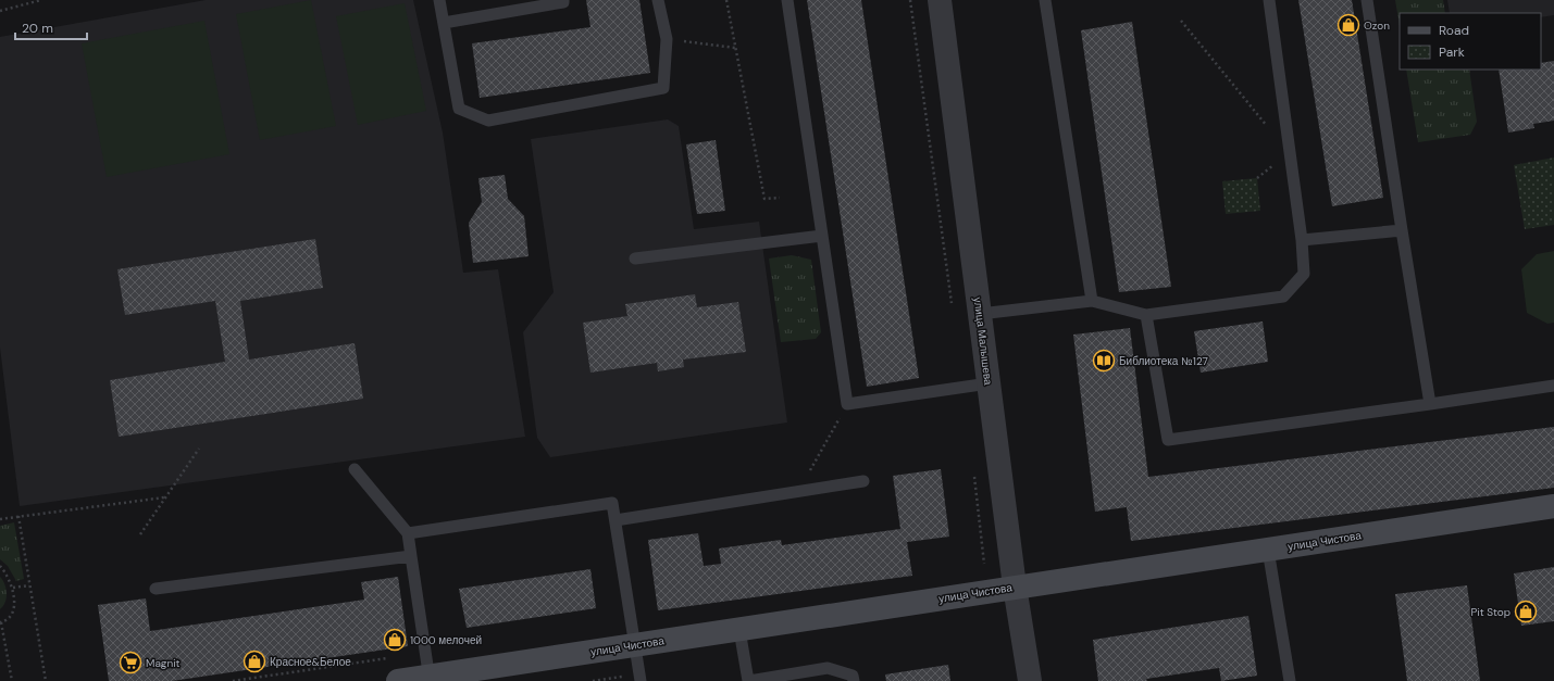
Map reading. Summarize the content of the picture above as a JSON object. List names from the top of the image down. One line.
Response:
{"streets":{"street":["улица Малышева","улица Чистова"]},"crossings":[["улица Малышева","улица Чистова"]],"places":{"shop":["Ozon","Pit Stop","1000 мелочей","Красное&Белое"],"library":["Библиотека №127"],"supermarket":["Magnit"]},"legend":["Road","Park"],"scale_bar":"20 m"}
